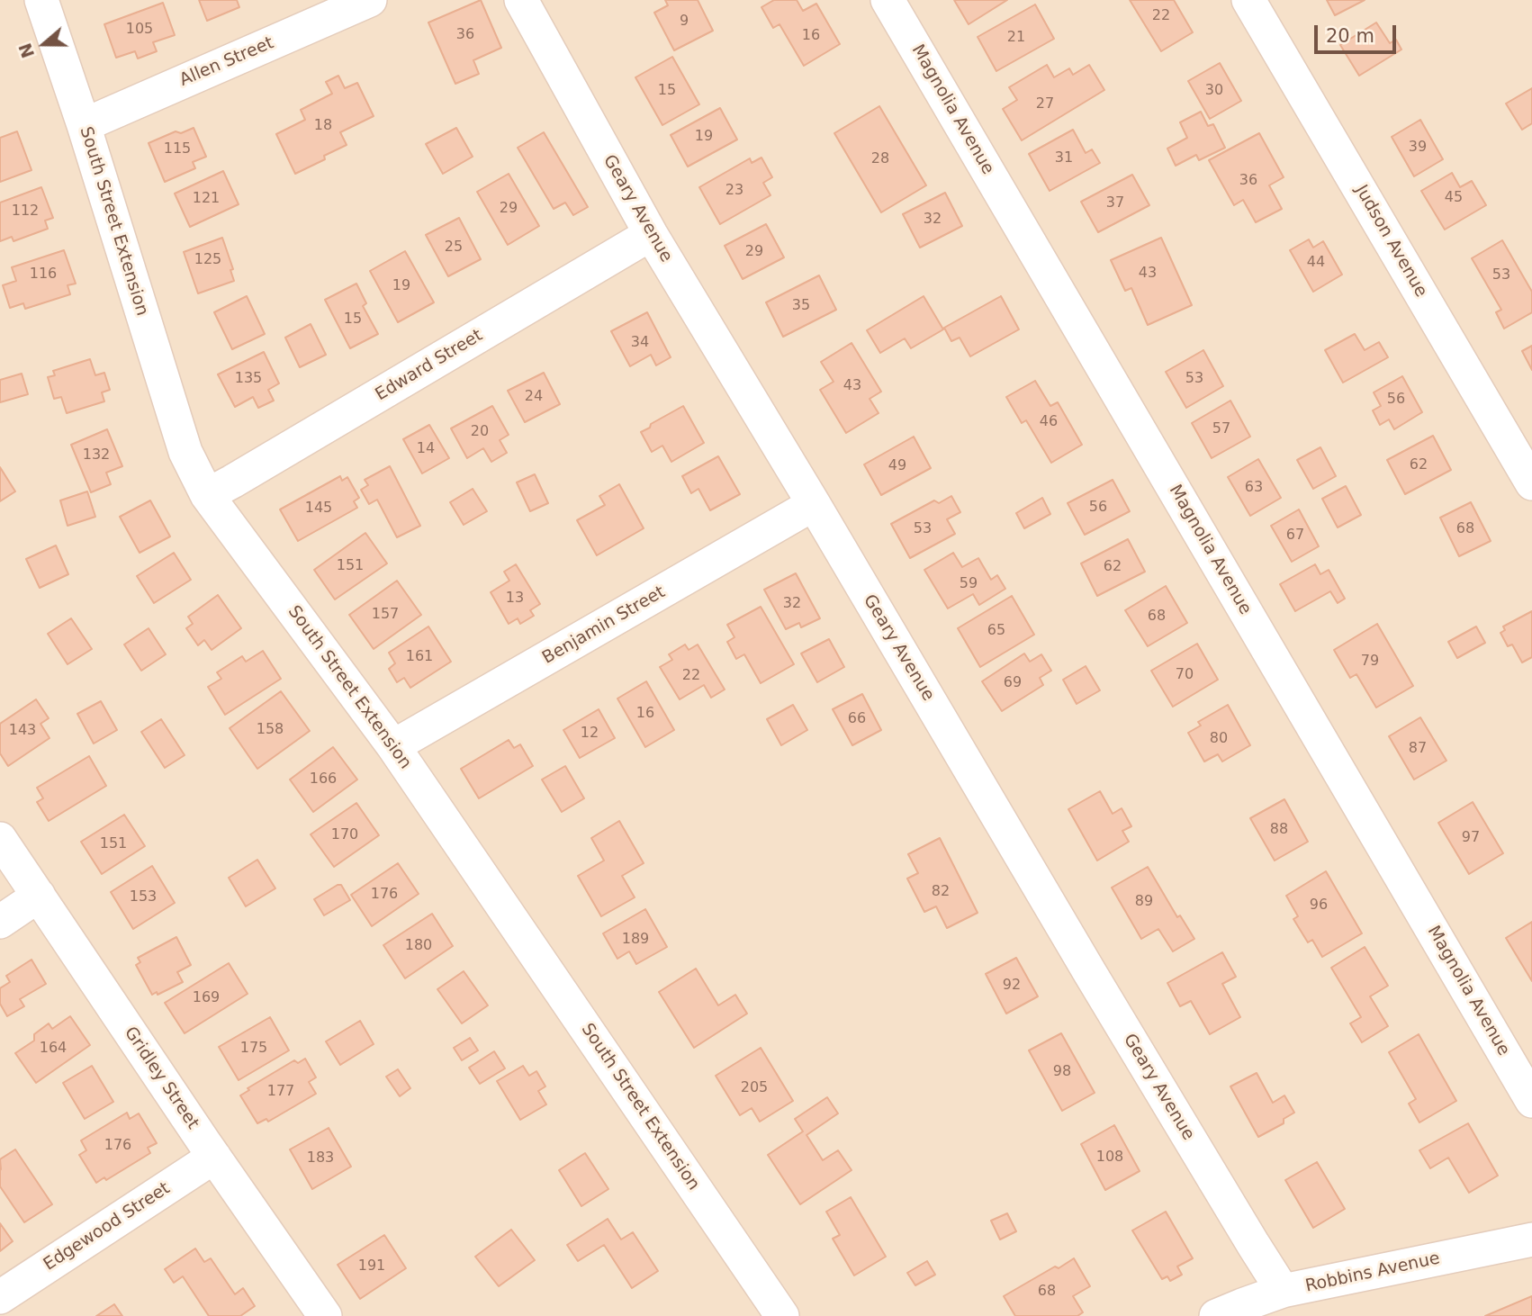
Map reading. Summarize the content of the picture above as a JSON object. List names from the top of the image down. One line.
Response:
{"streets":{"street":["Allen Street","Magnolia Avenue","Geary Avenue","South Street Extension","Judson Avenue","Edward Street","Benjamin Street","Gridley Street","Edgewood Street","Robbins Avenue"]},"crossings":[["Allen Street","South Street Extension"],["Geary Avenue","Edward Street"],["Geary Avenue","Benjamin Street"],["Geary Avenue","Robbins Avenue"],["South Street Extension","Edward Street"],["South Street Extension","Benjamin Street"],["Gridley Street","Edgewood Street"]],"house_numbers":["22","9","105","36","16","21","15","30","27","18","19","39","115","31","28","36","23","45","121","37","29","112","32","25","29","125","44","43","116","53","19","35","15","34","135","53","43","24","56","46","57","20","14","132","62","49","63","56","145","53","68","67","151","62","59","13","32","157","68","65","161","79","70","22","69","16","66","158","143","12","80","87","166","88","170","97","151","82","176","153","89","96","189","180","92","169","164","175","98","205","177","176","108","183","191","68"],"scale_bar":"20 m","north":"left"}
